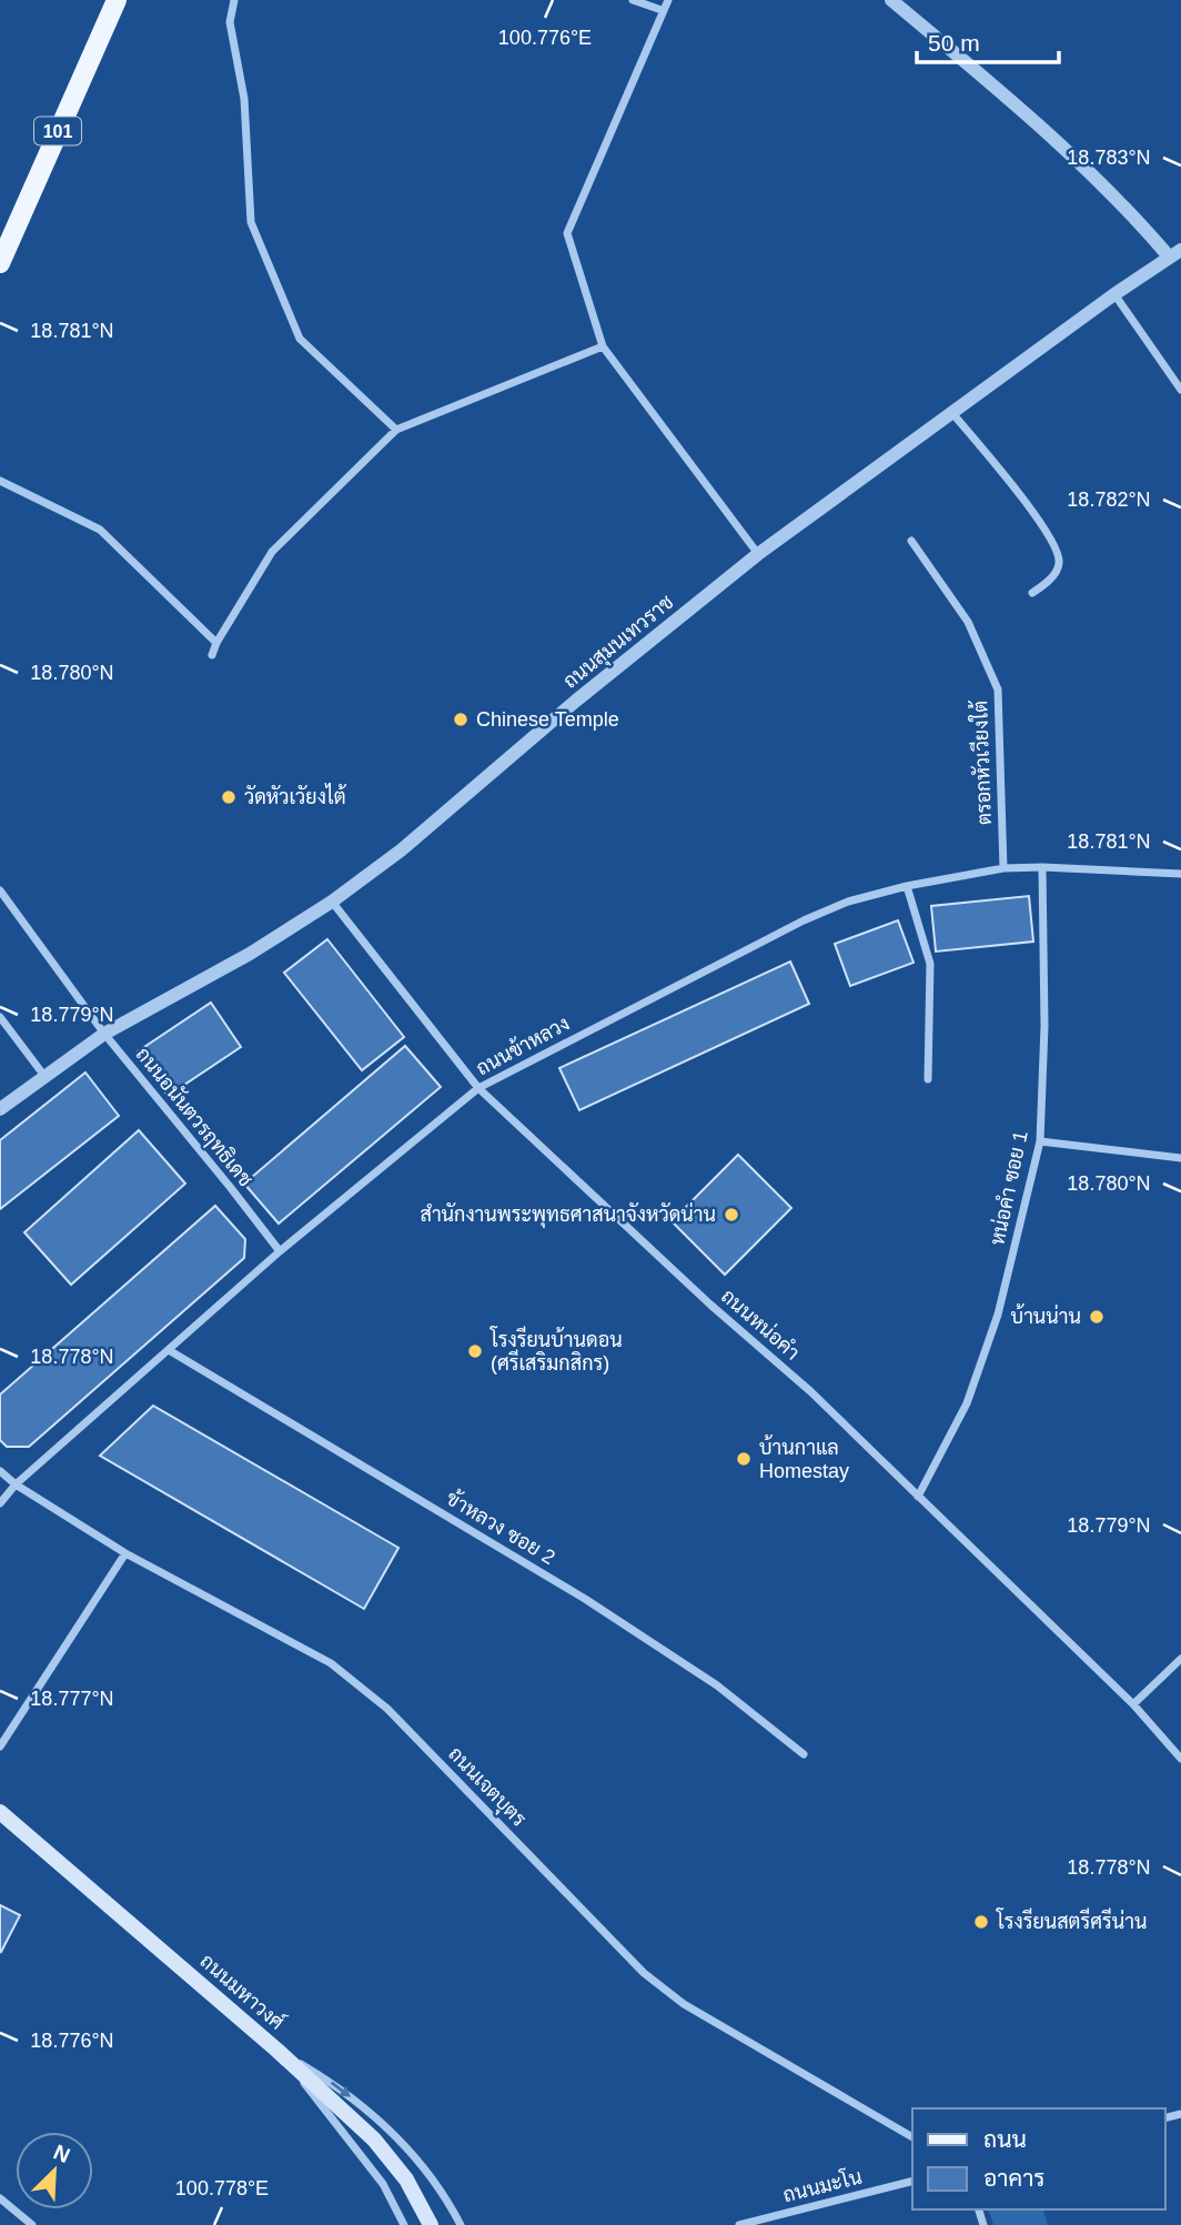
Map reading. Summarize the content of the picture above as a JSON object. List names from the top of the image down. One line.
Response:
{"streets":{"main road":["101","ถนนมหาวงศ์"],"street":["ถนนสุมนเทวราช","ตรอกหัวเวียงใต้","ถนนข้าหลวง","ถนนอนันตวรฤทธิเดช","หน่อคำ ซอย 1","ถนนหน่อคำ","ข้าหลวง ซอย 2","ถนนเจตบุตร","ถนนมะโน"]},"crossings":[["ถนนสุมนเทวราช","ถนนอนันตวรฤทธิเดช"],["ถนนสุมนเทวราช","ถนนหน่อคำ"],["ตรอกหัวเวียงใต้","ถนนข้าหลวง"],["ถนนข้าหลวง","ถนนอนันตวรฤทธิเดช"],["ถนนข้าหลวง","หน่อคำ ซอย 1"],["ถนนข้าหลวง","ถนนหน่อคำ"],["ถนนข้าหลวง","ข้าหลวง ซอย 2"],["ถนนข้าหลวง","ถนนเจตบุตร"],["หน่อคำ ซอย 1","ถนนหน่อคำ"]],"places":["Chinese Temple","วัดหัวเวัยงไต้","สำนักงานพระพุทธศาสนาจังหวัดน่าน","บ้านน่าน","โรงรียนบ้านดอน (ศรีเสริมกสิกร)","บ้านกาแล Homestay","โรงรียนสตรีศรีน่าน"],"legend":["ถนน","อาคาร"],"scale_bar":"50 m","north":"top right","coordinates":["100.776°E","18.783°N","18.781°N","18.782°N","18.780°N","18.779°N","18.778°N","18.777°N","18.776°N","100.778°E"]}
